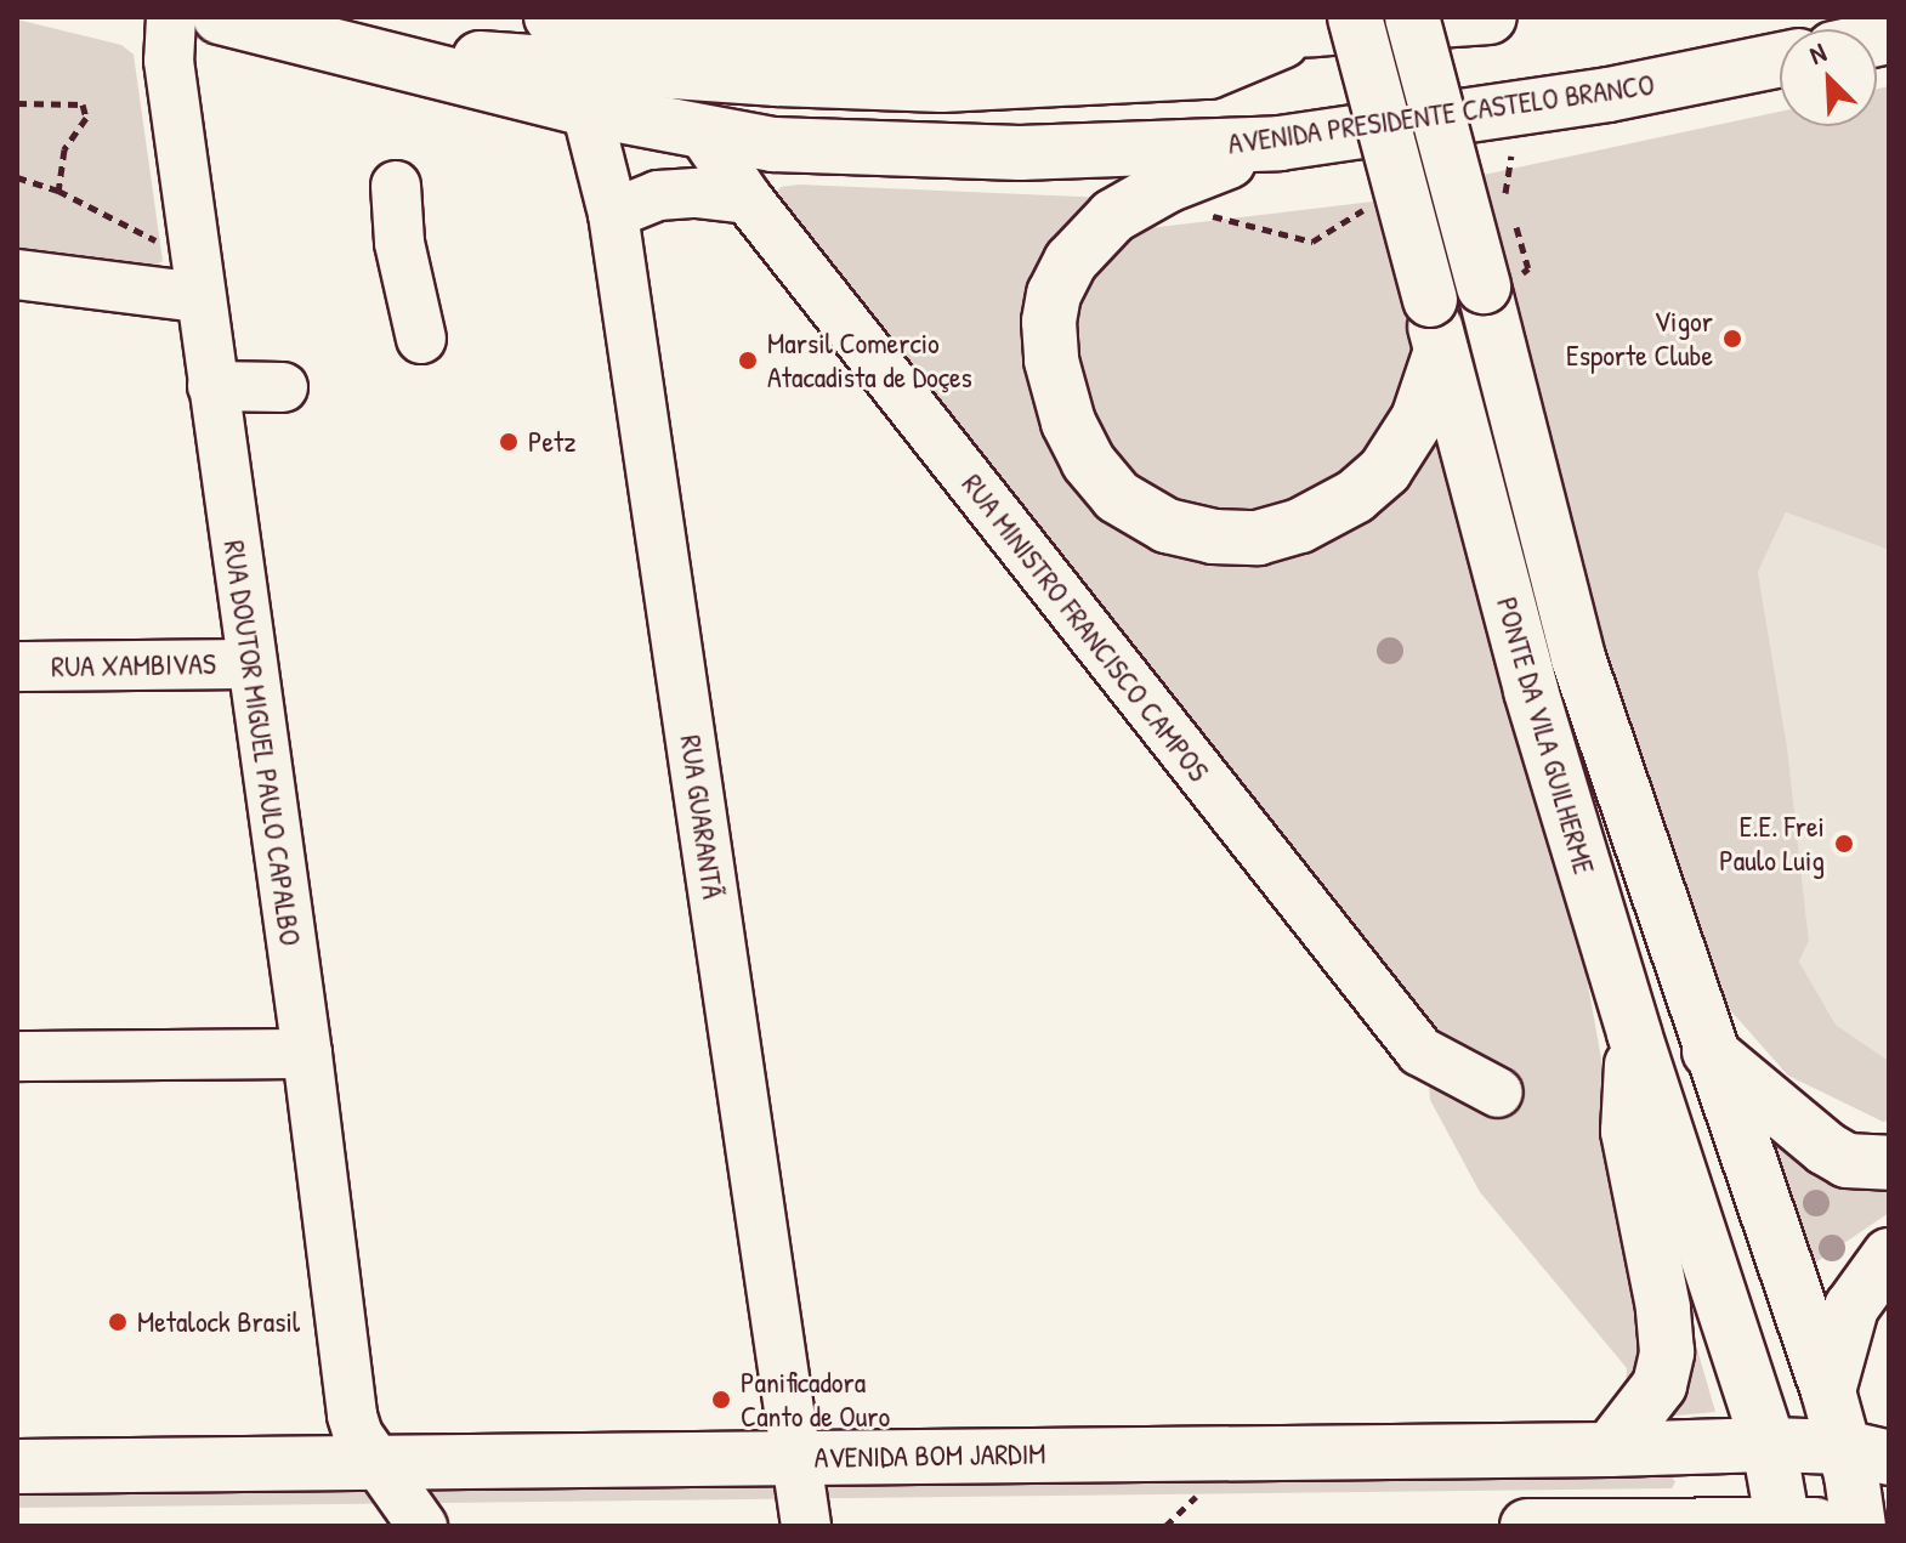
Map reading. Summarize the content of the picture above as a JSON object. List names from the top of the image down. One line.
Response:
{"streets":{"main road":["AVENIDA PRESIDENTE CASTELO BRANCO","PONTE DA VILA GUILHERME","AVENIDA BOM JARDIM"],"street":["RUA MINISTRO FRANCISCO CAMPOS","RUA XAMBIVAS","RUA DOUTOR MIGUEL PAULO CAPALBO","RUA GUARANTÃ"]},"crossings":[["AVENIDA PRESIDENTE CASTELO BRANCO","RUA MINISTRO FRANCISCO CAMPOS"],["AVENIDA PRESIDENTE CASTELO BRANCO","RUA GUARANTÃ"],["RUA XAMBIVAS","RUA DOUTOR MIGUEL PAULO CAPALBO"],["PONTE DA VILA GUILHERME","AVENIDA BOM JARDIM"],["RUA DOUTOR MIGUEL PAULO CAPALBO","AVENIDA BOM JARDIM"],["RUA GUARANTÃ","AVENIDA BOM JARDIM"]],"places":["Vigor Esporte Clube","Marsil Comercio Atacadista de Doçes","Petz","E.E. Frei Paulo Luig","Metalock Brasil","Panificadora Canto de Ouro"],"north":"top left"}
